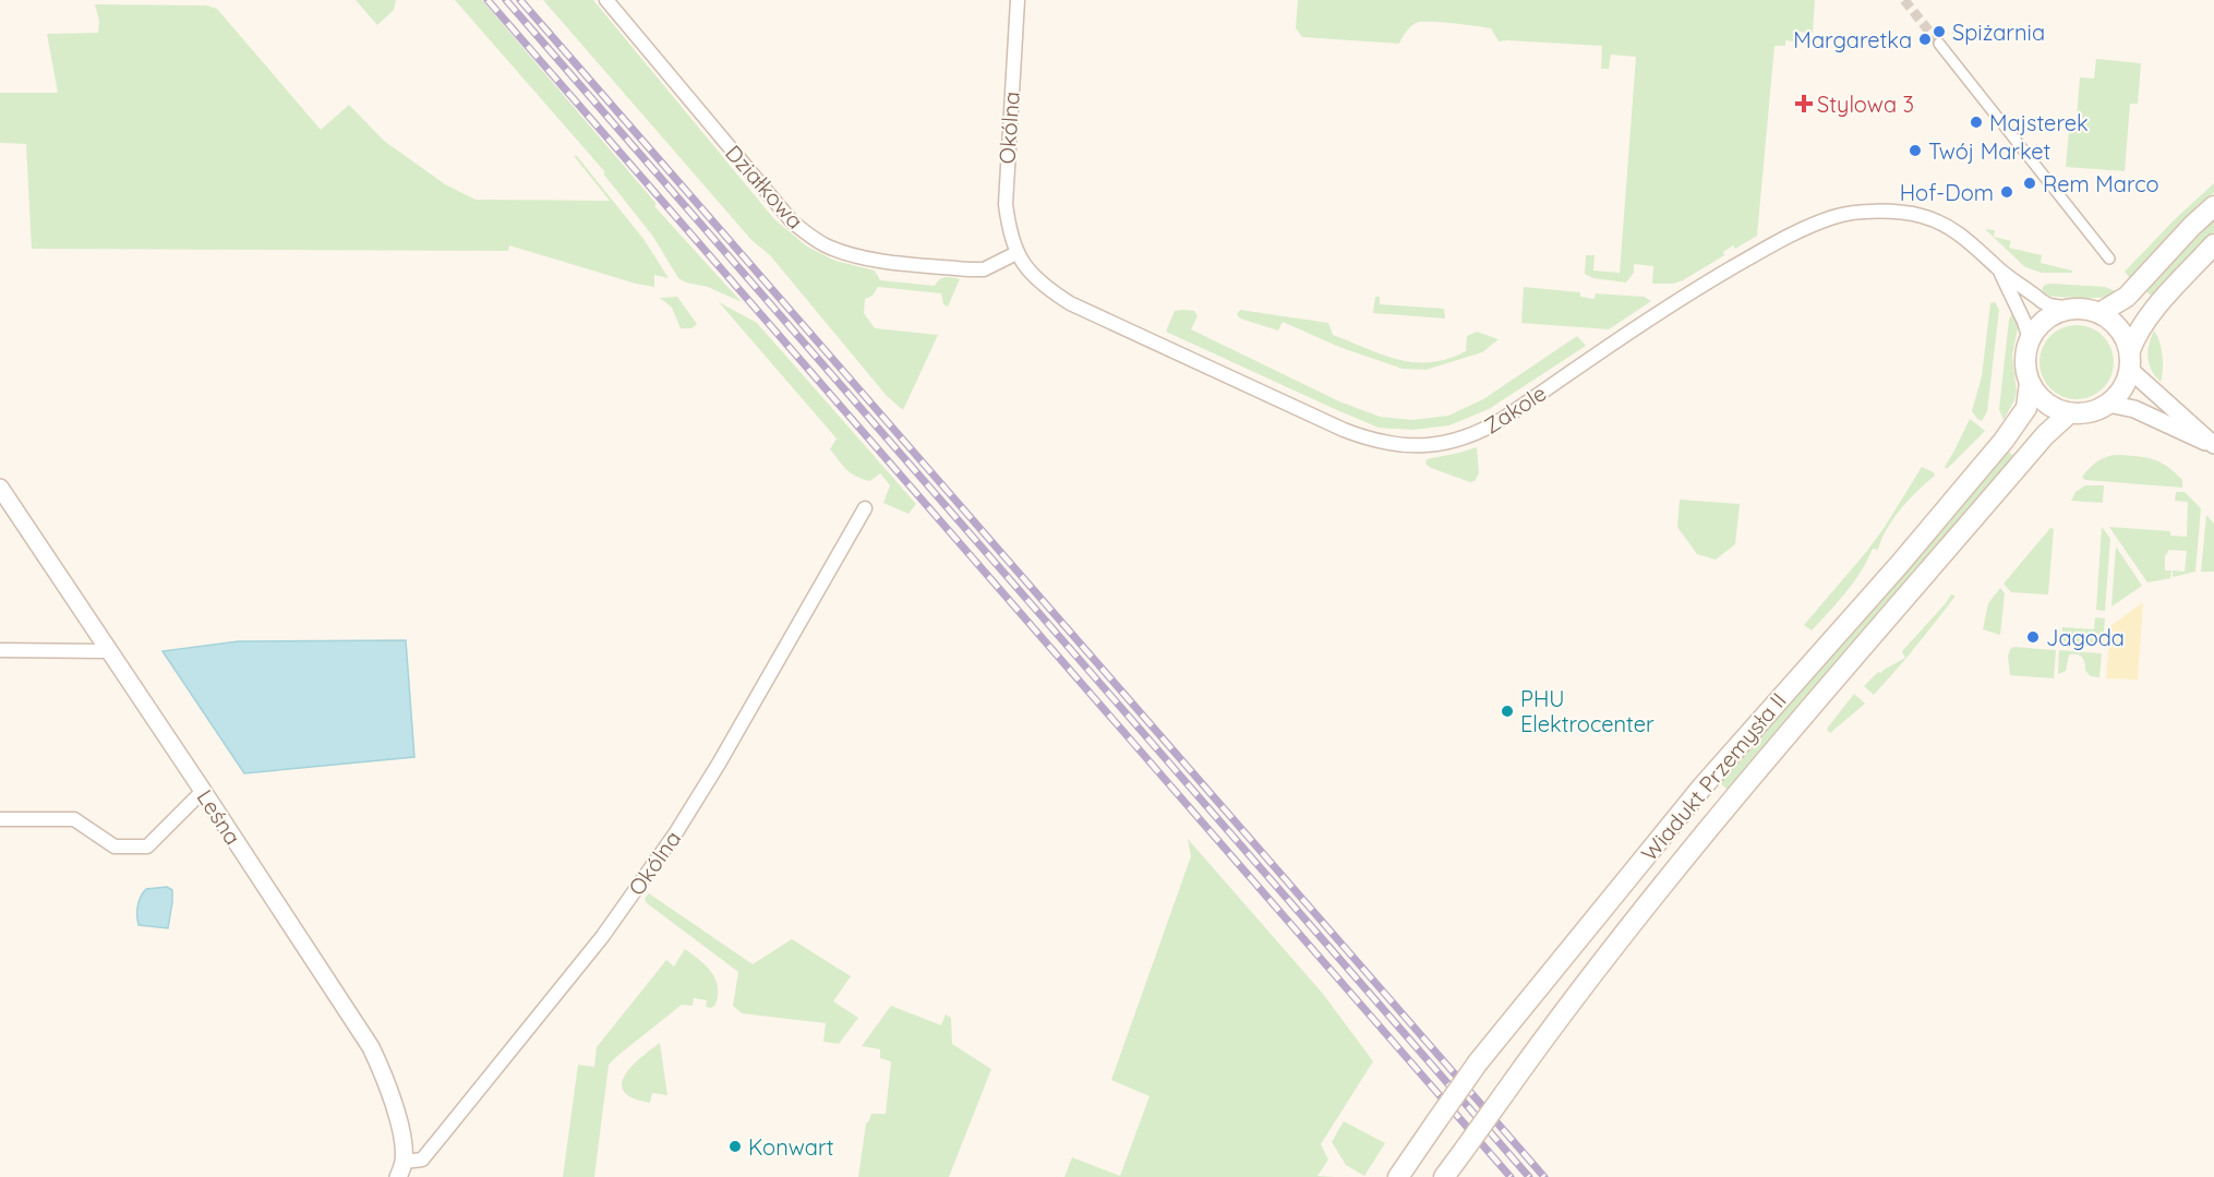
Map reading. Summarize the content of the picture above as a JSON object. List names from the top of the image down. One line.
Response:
{"streets":{"main road":["Wiadukt Przemysła II"],"street":["Okólna","Działkowa","Zakole","Leśna"]},"crossings":[["Okólna","Działkowa"],["Okólna","Zakole"],["Okólna","Leśna"],["Działkowa","Zakole"],["Zakole","Wiadukt Przemysła II"]],"places":{"other":["Spiżarnia","Margaretka","Majsterek","Twój Market","Rem Marco","Hof-Dom","Jagoda","PHU Elektrocenter","Konwart"],"health":["Stylowa 3"]}}
